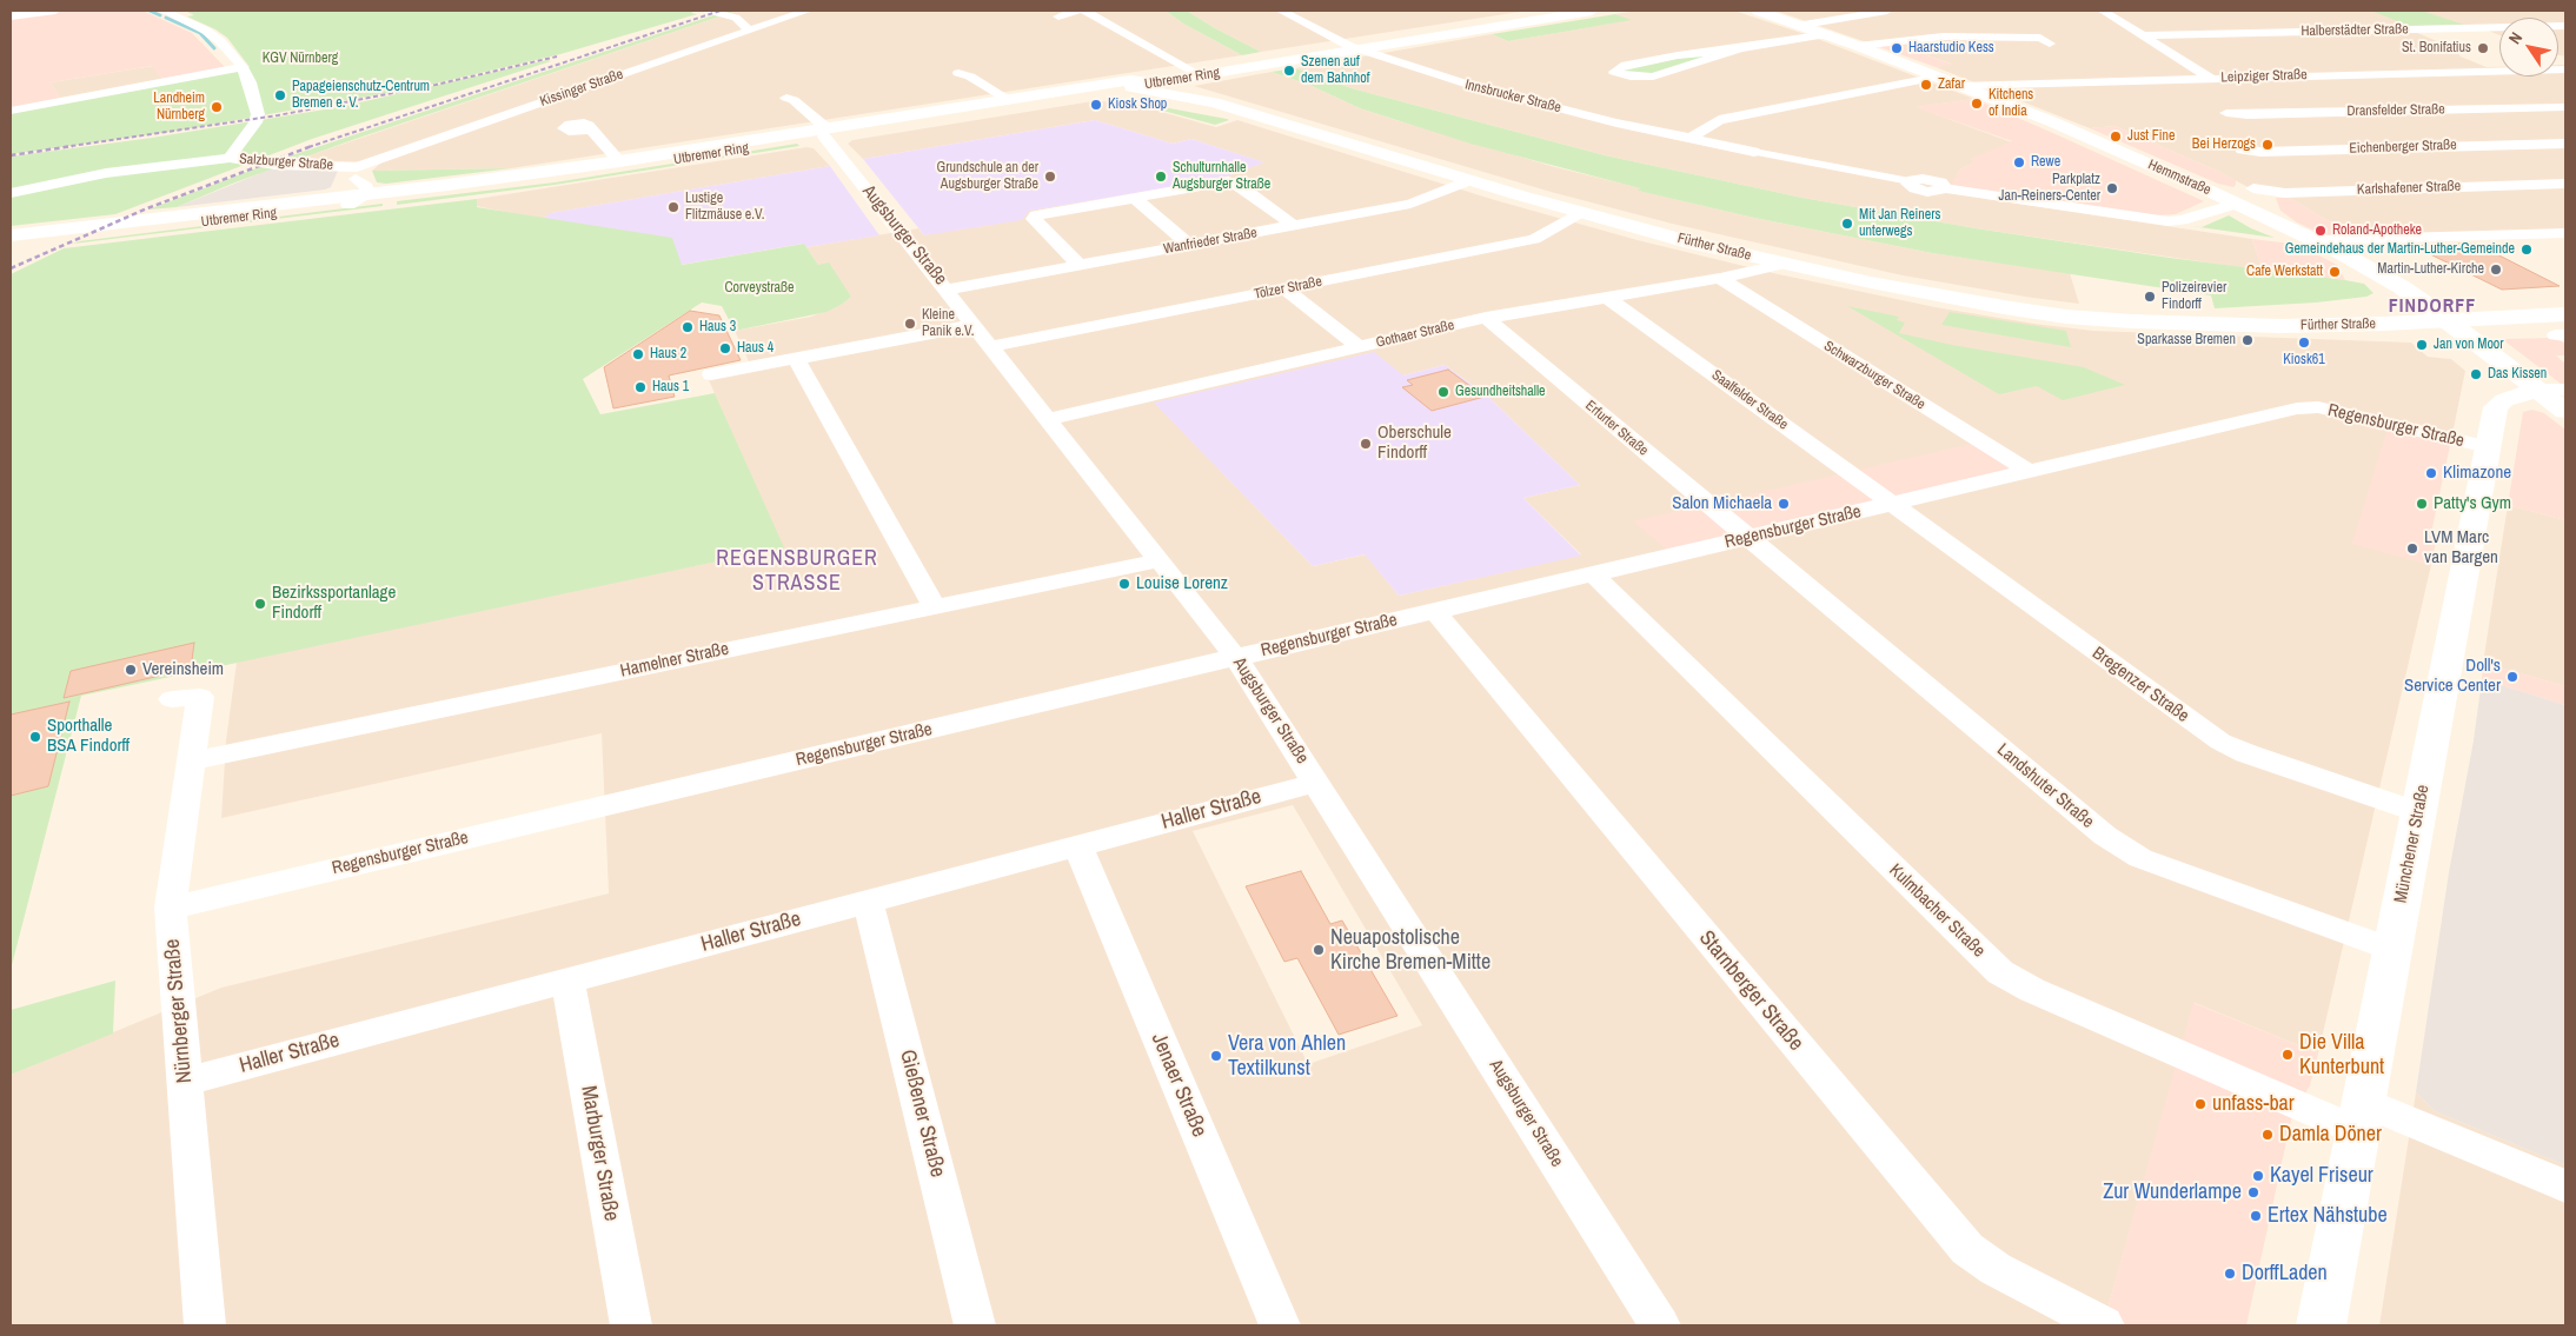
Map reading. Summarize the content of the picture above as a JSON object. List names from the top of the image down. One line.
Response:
{"streets":{"main road":["Utbremer Ring","Hemmstraße","Fürther Straße","Münchener Straße"],"street":["Halberstädter Straße","Leipziger Straße","Kissinger Straße","Innsbrucker Straße","Dransfelder Straße","Eichenberger Straße","Salzburger Straße","Karlshafener Straße","Augsburger Straße","Wanfrieder Straße","Tölzer Straße","Gothaer Straße","Schwarzburger Straße","Saalfelder Straße","Regensburger Straße","Erfurter Straße","Hamelner Straße","Bregenzer Straße","Landshuter Straße","Haller Straße","Kulmbacher Straße","Starnberger Straße","Nürnberger Straße","Jenaer Straße","Gießener Straße","Marburger Straße"]},"crossings":[["Leipziger Straße","Hemmstraße"],["Utbremer Ring","Innsbrucker Straße"],["Utbremer Ring","Salzburger Straße"],["Utbremer Ring","Augsburger Straße"],["Utbremer Ring","Fürther Straße"],["Kissinger Straße","Salzburger Straße"],["Dransfelder Straße","Eichenberger Straße"],["Hemmstraße","Karlshafener Straße"],["Hemmstraße","Fürther Straße"],["Hemmstraße","Münchener Straße"],["Augsburger Straße","Wanfrieder Straße"],["Augsburger Straße","Tölzer Straße"],["Augsburger Straße","Gothaer Straße"],["Augsburger Straße","Regensburger Straße"],["Augsburger Straße","Hamelner Straße"],["Augsburger Straße","Haller Straße"],["Wanfrieder Straße","Fürther Straße"],["Fürther Straße","Tölzer Straße"],["Fürther Straße","Gothaer Straße"],["Gothaer Straße","Schwarzburger Straße"],["Gothaer Straße","Saalfelder Straße"],["Gothaer Straße","Erfurter Straße"],["Schwarzburger Straße","Regensburger Straße"],["Saalfelder Straße","Regensburger Straße"],["Saalfelder Straße","Bregenzer Straße"],["Regensburger Straße","Erfurter Straße"],["Regensburger Straße","Bregenzer Straße"],["Regensburger Straße","Landshuter Straße"],["Regensburger Straße","Münchener Straße"],["Regensburger Straße","Kulmbacher Straße"],["Regensburger Straße","Starnberger Straße"],["Regensburger Straße","Nürnberger Straße"],["Erfurter Straße","Landshuter Straße"],["Hamelner Straße","Nürnberger Straße"],["Bregenzer Straße","Münchener Straße"],["Landshuter Straße","Münchener Straße"],["Haller Straße","Nürnberger Straße"],["Haller Straße","Jenaer Straße"],["Haller Straße","Gießener Straße"],["Haller Straße","Marburger Straße"],["Münchener Straße","Kulmbacher Straße"]],"districts":["FINDORFF","REGENSBURGER STRASSE"],"parks":["KGV Nürnberg","Corveystraße"],"places":["Haarstudio Kess","St. Bonifatius","Szenen auf dem Bahnhof","Zafar","Papageienschutz-Centrum Bremen e. V.","Kitchens of India","Kiosk Shop","Landheim Nürnberg","Just Fine","Bei Herzogs","Rewe","Grundschule an der Augsburger Straße","Schulturnhalle Augsburger Straße","Parkplatz Jan-Reiners-Center","Lustige Flitzmäuse e.V.","Mit Jan Reiners unterwegs","Roland-Apotheke","Gemeindehaus der Martin-Luther-Gemeinde","Martin-Luther-Kirche","Cafe Werkstatt","Polizeirevier Findorff","Kleine Panik e.V.","Haus 3","Sparkasse Bremen","Kiosk61","Jan von Moor","Haus 4","Haus 2","Das Kissen","Haus 1","Gesundheitshalle","Oberschule Findorff","Klimazone","Salon Michaela","Patty's Gym","LVM Marc van Bargen","Louise Lorenz","Bezirkssportanlage Findorff","Vereinsheim","Doll's Service Center","Sporthalle BSA Findorff","Neuapostolische Kirche Bremen-Mitte","Die Villa Kunterbunt","Vera von Ahlen Textilkunst","unfass-bar","Damla Döner","Kayel Friseur","Zur Wunderlampe","Ertex Nähstube","DorffLaden"],"north":"top left"}
